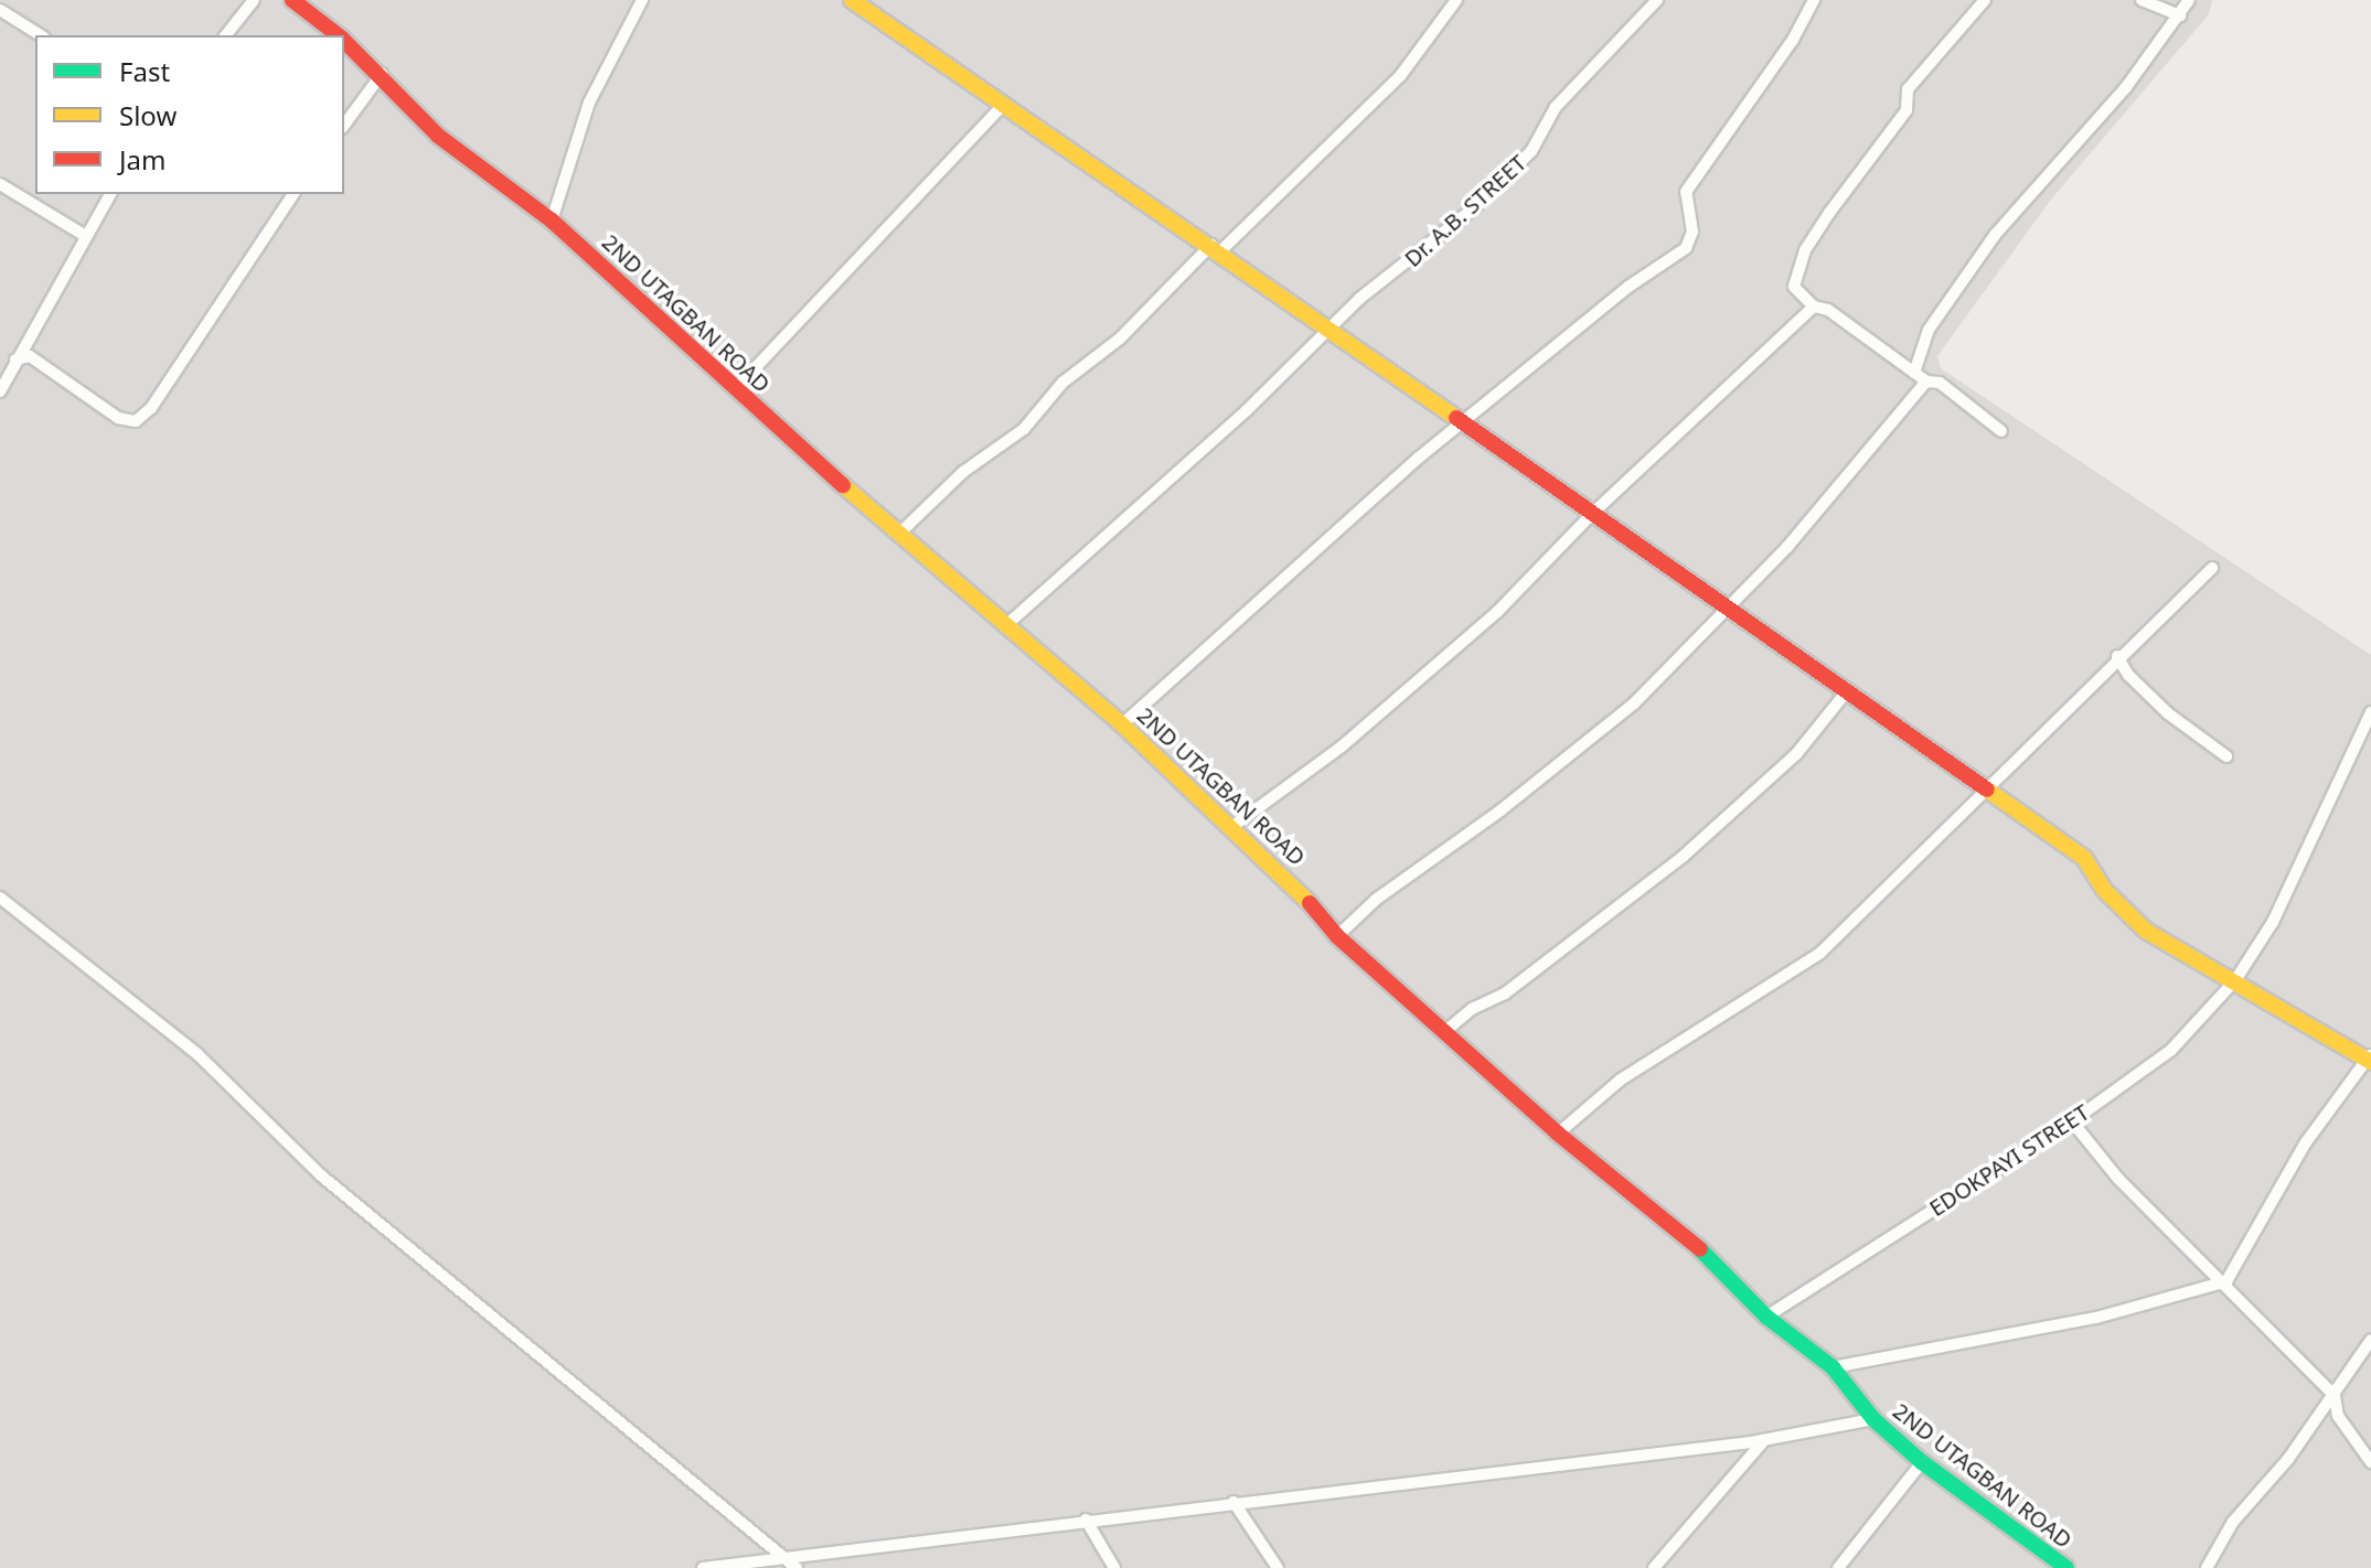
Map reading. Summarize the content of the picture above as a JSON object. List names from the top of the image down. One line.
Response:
{"streets":{"street":["Dr. A.B. STREET","2ND UTAGBAN ROAD","EDOKPAYI STREET"]},"crossings":[["Dr. A.B. STREET","2ND UTAGBAN ROAD"],["2ND UTAGBAN ROAD","EDOKPAYI STREET"]],"legend":["Fast","Slow","Jam"]}
